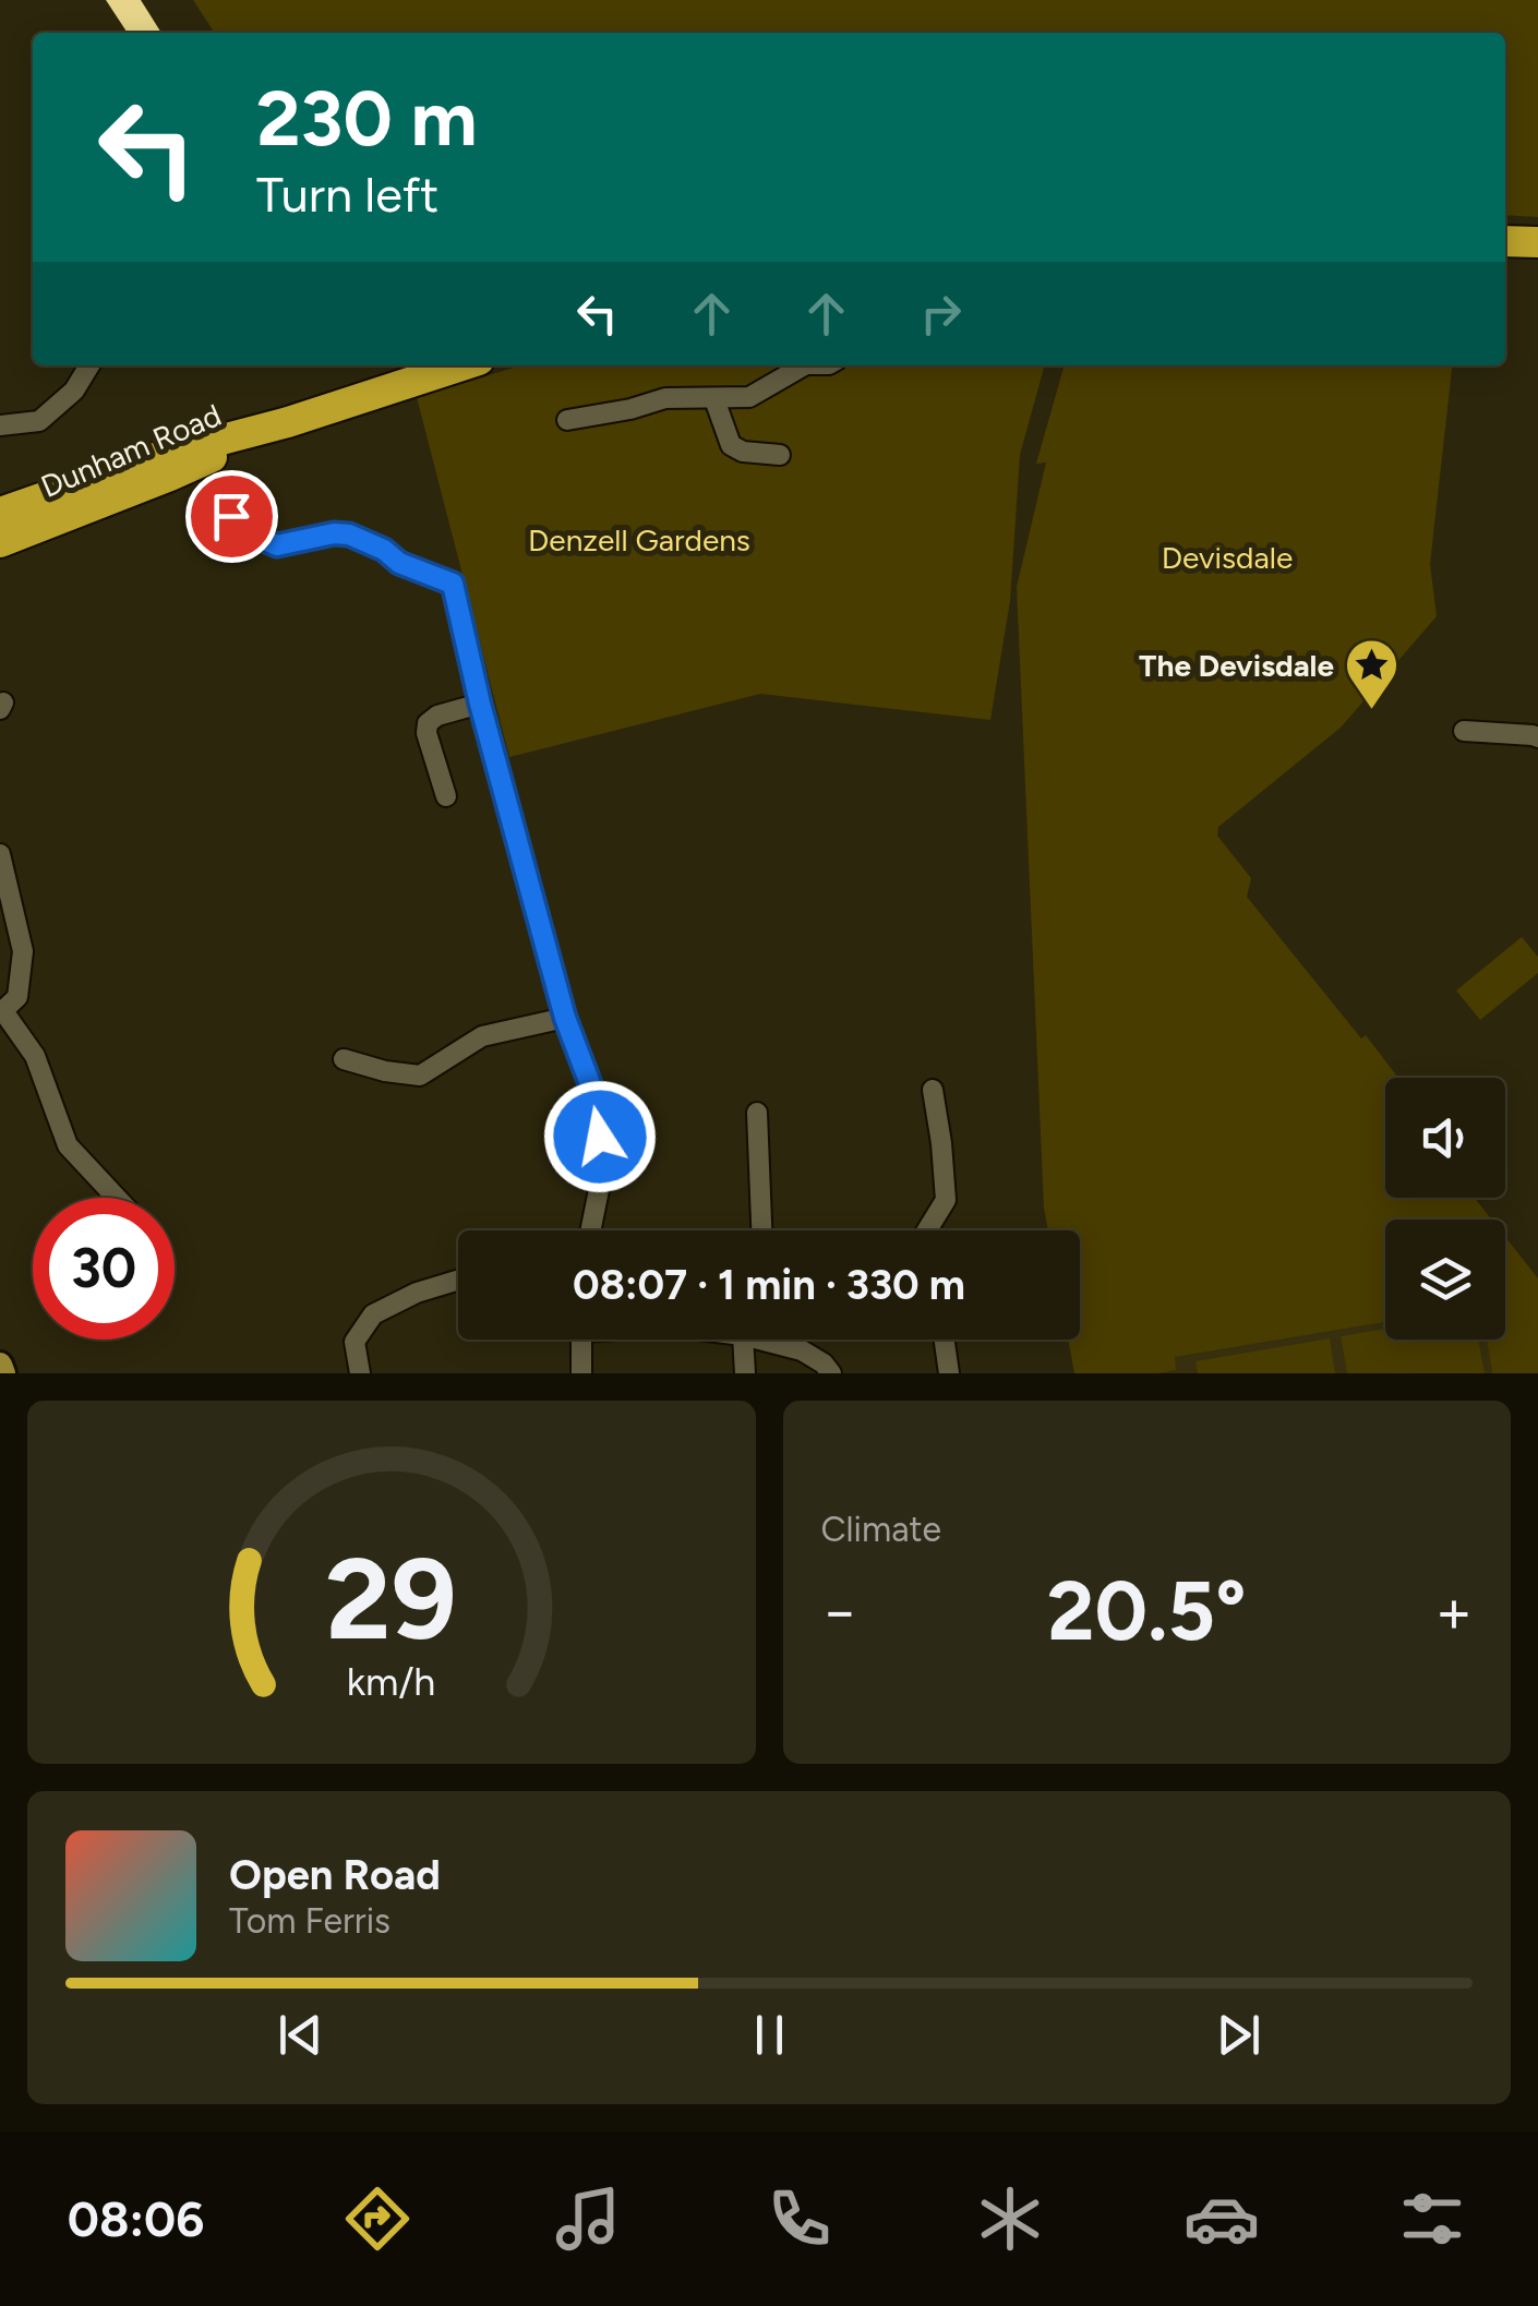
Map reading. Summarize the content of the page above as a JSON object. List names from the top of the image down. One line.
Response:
{"streets":{"highway":["Dunham Road"]},"parks":["Denzell Gardens","Devisdale"],"places":{"place":["The Devisdale"]},"page":{"turn":["230 m","Turn left"],"limit":"30","trip":"08:07 · 1 min · 330 m","tile":"Climate","heat":["−","20.5°","+"],"song":["Open Road","Tom Ferris"],"tabs":"08:06","gauge":["29","km/h"]}}
